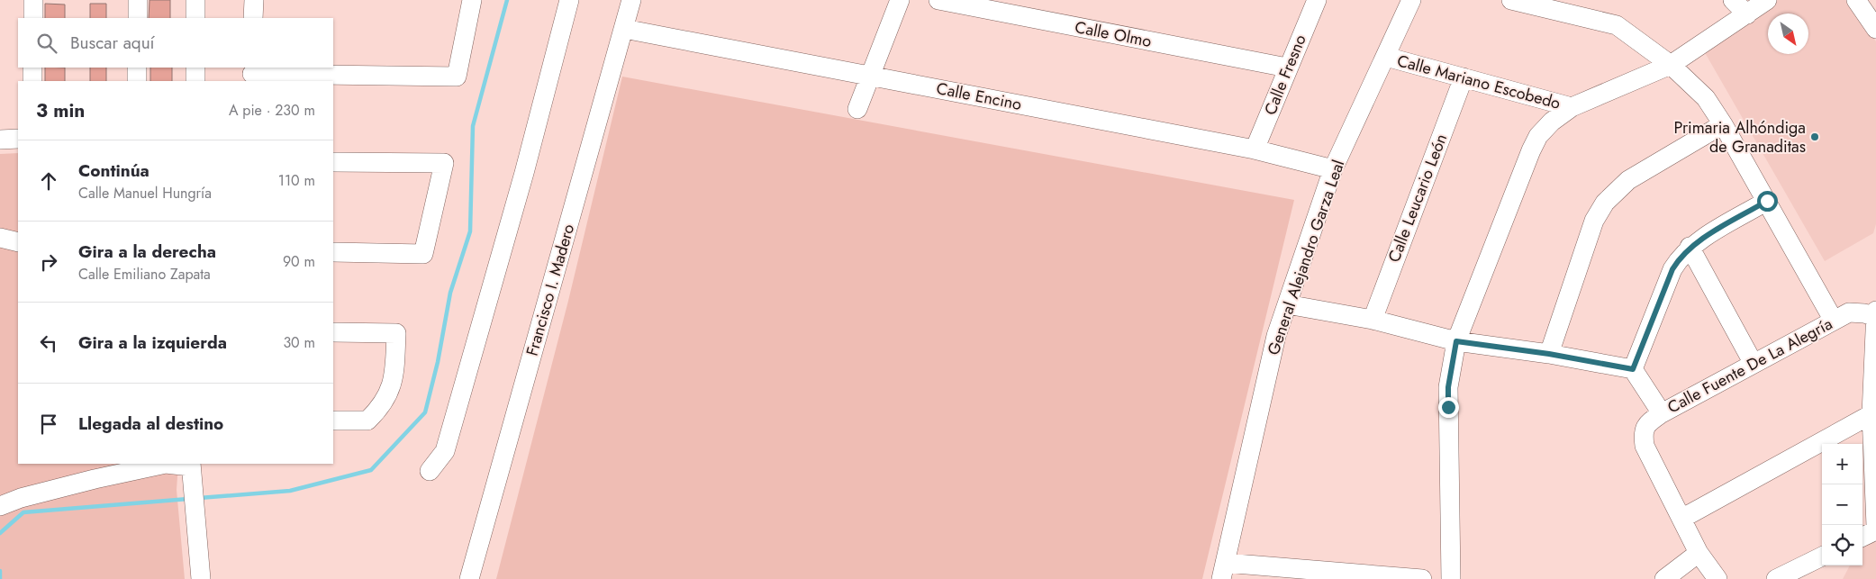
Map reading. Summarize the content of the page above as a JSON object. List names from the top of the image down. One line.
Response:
{"streets":{"street":["Calle Olmo","Calle Fresno","Calle Mariano Escobedo","Calle Encino","Calle Leucario León","General Alejandro Garza Leal","Francisco I. Madero","Calle Fuente De La Alegría"]},"crossings":[["Calle Olmo","Calle Fresno"],["Calle Fresno","Calle Encino"],["Calle Mariano Escobedo","Calle Leucario León"],["Calle Mariano Escobedo","General Alejandro Garza Leal"],["Calle Encino","General Alejandro Garza Leal"],["Calle Encino","Francisco I. Madero"]],"places":["Primaria Alhóndiga de Granaditas"],"north":"bottom right","page":{"search":"Buscar aquí","heading":["3 min","A pie · 230 m"],"list":[["Continúa","Calle Manuel Hungría","110 m"],["Gira a la derecha","Calle Emiliano Zapata","90 m"],["Gira a la izquierda","30 m"],"Llegada al destino"],"map_buttons":["+","−"]}}
